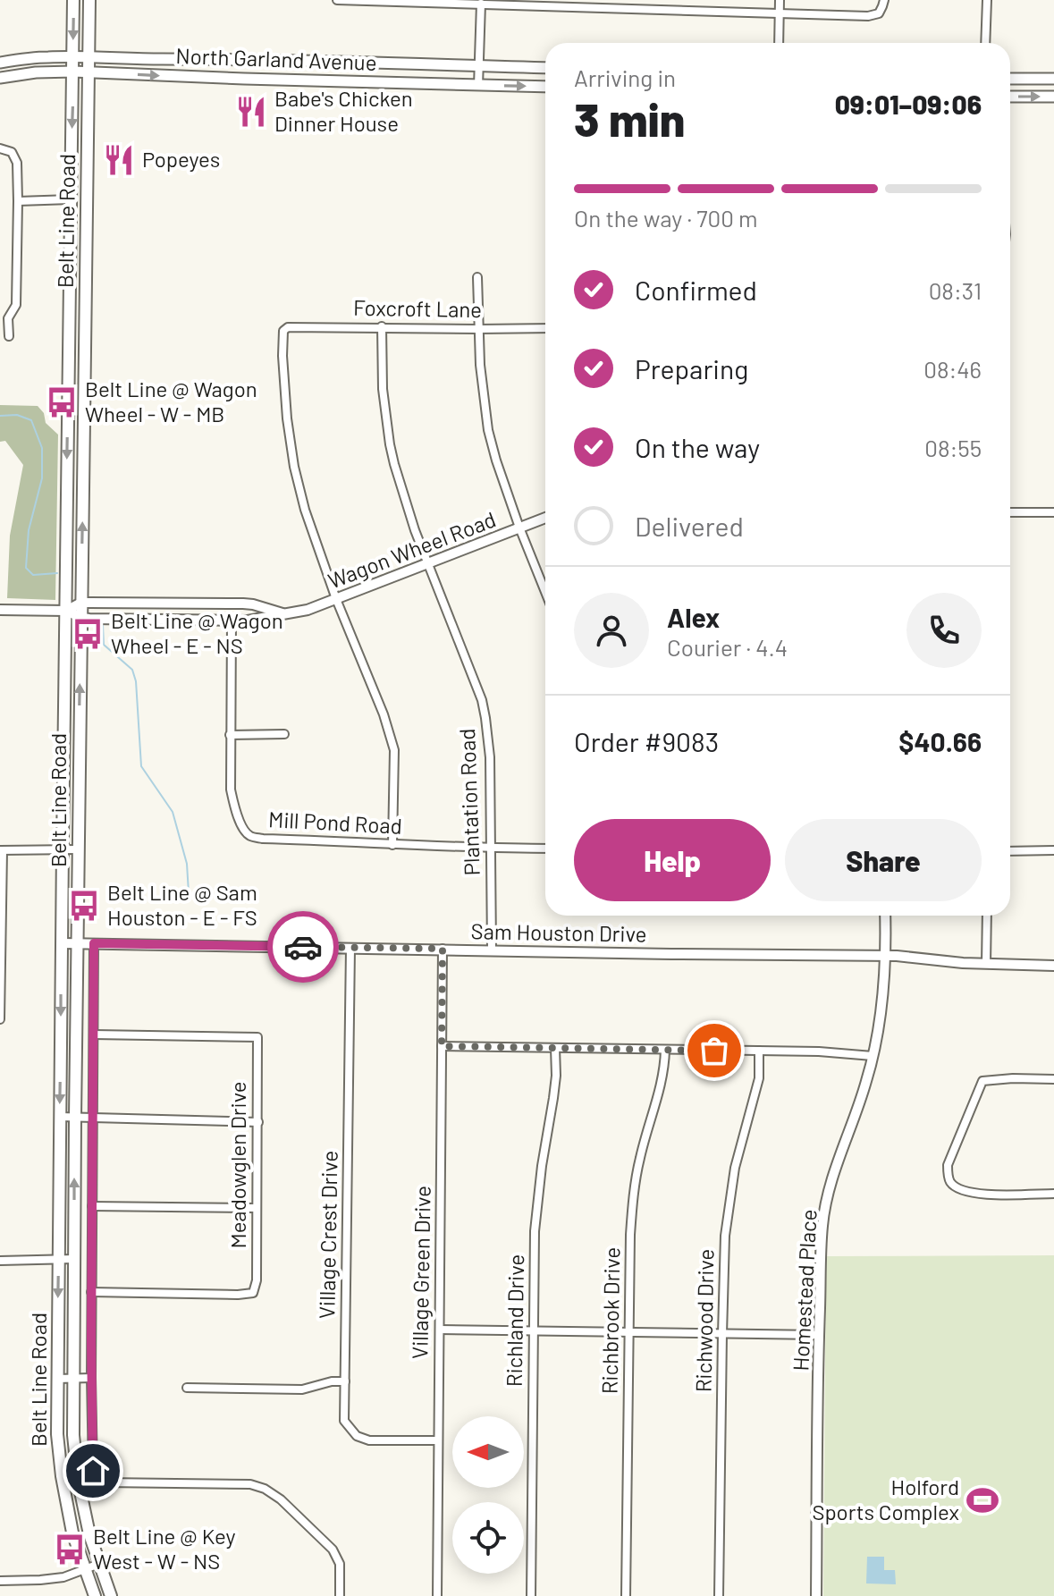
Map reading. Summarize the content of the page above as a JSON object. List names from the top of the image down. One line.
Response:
{"streets":{"main road":["North Garland Avenue","Belt Line Road"],"street":["Foxcroft Lane","Wagon Wheel Road","Plantation Road","Mill Pond Road","Sam Houston Drive","Meadowglen Drive","Village Crest Drive","Village Green Drive","Homestead Place","Richland Drive","Richbrook Drive","Richwood Drive"]},"crossings":[["North Garland Avenue","Belt Line Road"],["Belt Line Road","Wagon Wheel Road"],["Belt Line Road","Sam Houston Drive"],["Foxcroft Lane","Wagon Wheel Road"],["Foxcroft Lane","Plantation Road"],["Wagon Wheel Road","Plantation Road"],["Wagon Wheel Road","Mill Pond Road"],["Plantation Road","Mill Pond Road"],["Plantation Road","Sam Houston Drive"],["Sam Houston Drive","Village Crest Drive"],["Sam Houston Drive","Village Green Drive"],["Sam Houston Drive","Homestead Place"],["Village Crest Drive","Village Green Drive"]],"places":{"restaurant":["Babe's Chicken Dinner House","Popeyes"],"bus stop":["Belt Line @ Wagon Wheel - W - MB","Belt Line @ Wagon Wheel - E - NS","Belt Line @ Sam Houston - E - FS","Belt Line @ Key West - W - NS"],"sports":["Holford Sports Complex"]},"north":"left","page":{"heading":["3 min","Arriving in","09:01–09:06"],"panel":["Alex","Courier · 4.4","Order #9083","$40.66"],"bar":"On the way · 700 m","list":[["Confirmed","08:31"],["Preparing","08:46"],["On the way","08:55"],"Delivered"],"buttons":["Help","Share"]}}
